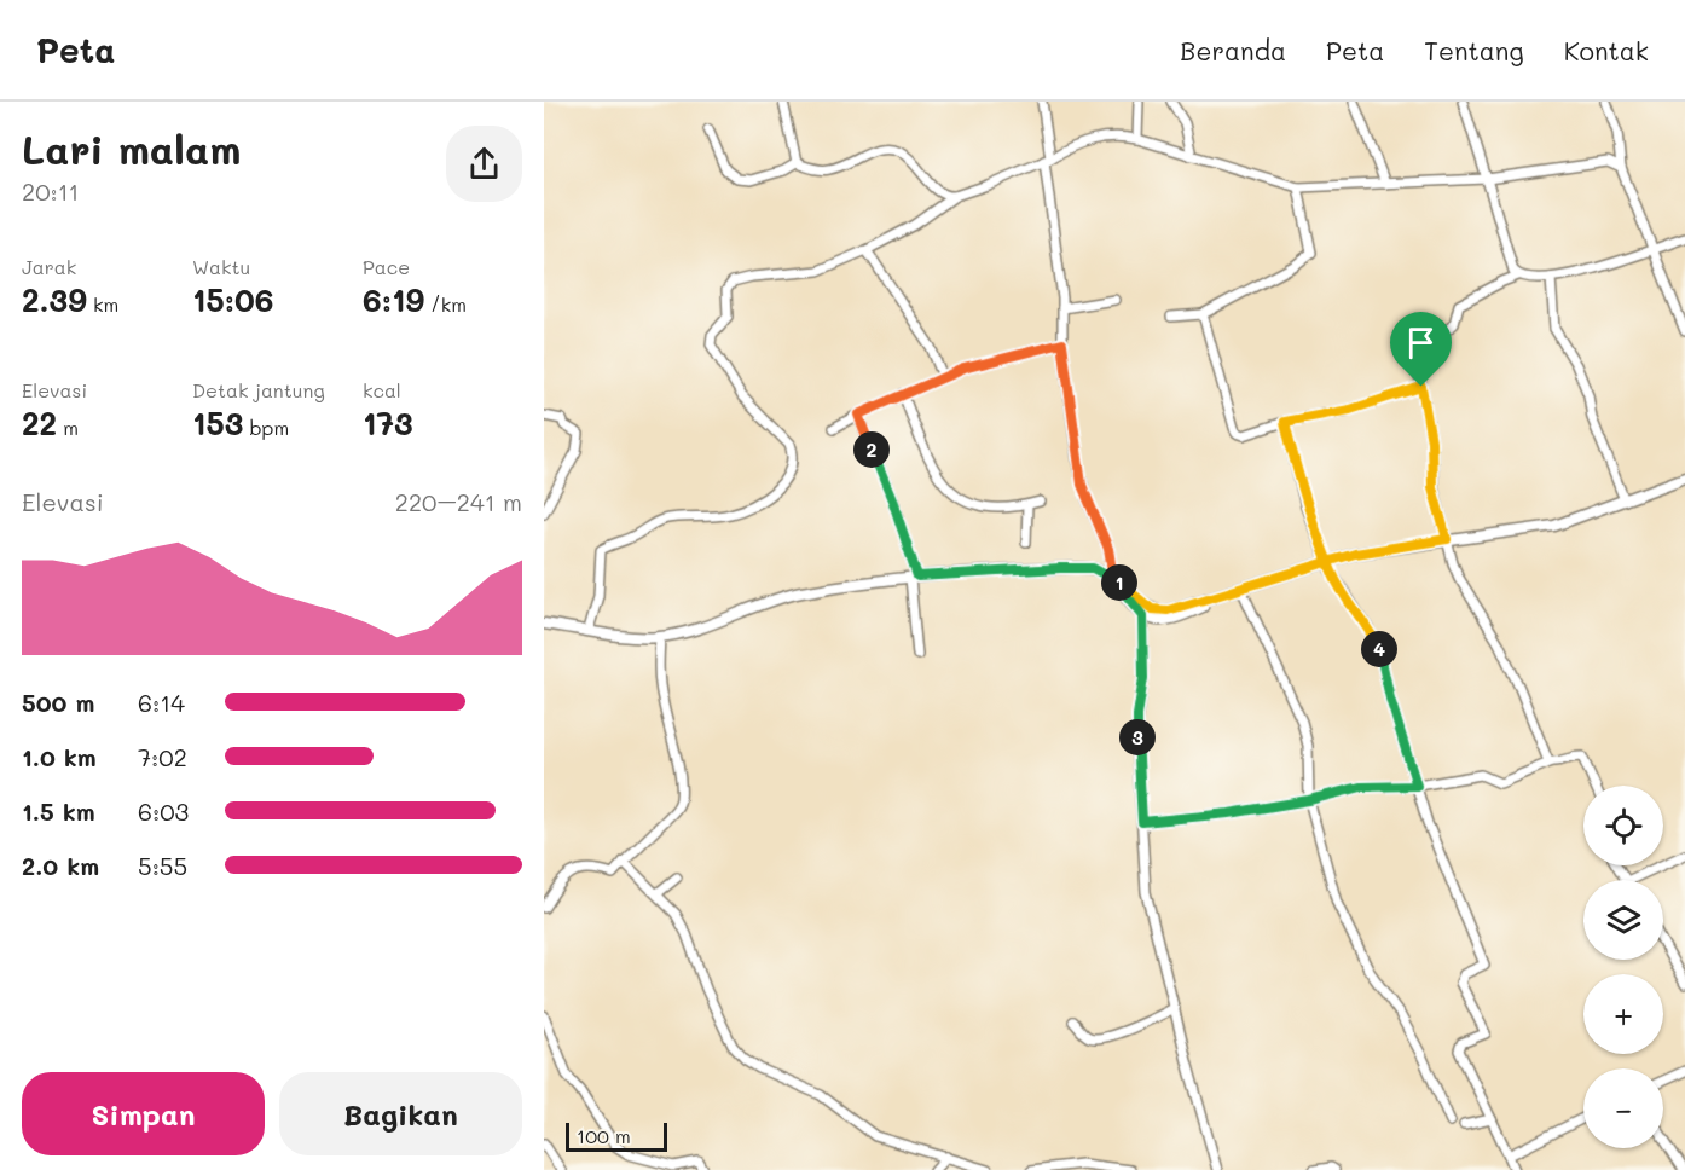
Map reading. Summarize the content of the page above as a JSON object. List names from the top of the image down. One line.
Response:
{"scale_bar":"100 m","page":{"header":"Peta","nav":["Beranda","Peta","Tentang","Kontak"],"heading":["Lari malam","20:11"],"stats":[["Jarak","2.39 km"],["Waktu","15:06"],["Pace","6:19 /km"],["Elevasi","22 m"],["Detak jantung","153 bpm"],["kcal","173"]],"pins":["2","1","4","3"],"chart":["Elevasi","220–241 m"],"list":[{"name":"500 m","note":"6:14"},{"name":"1.0 km","note":"7:02"},{"name":"1.5 km","note":"6:03"},{"name":"2.0 km","note":"5:55"}],"map_buttons":["+","−"],"buttons":["Simpan","Bagikan"],"scale":"100 m"}}
